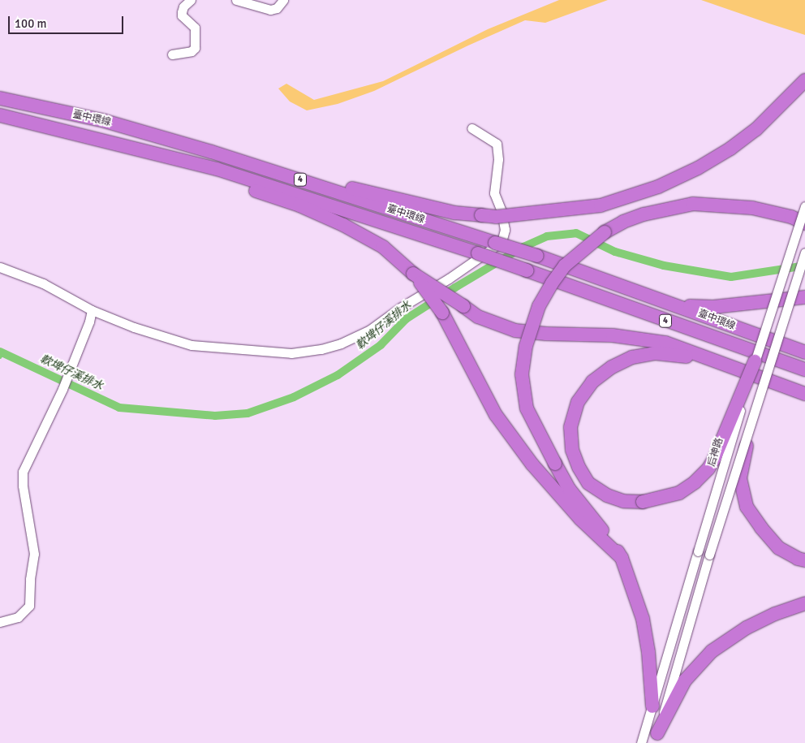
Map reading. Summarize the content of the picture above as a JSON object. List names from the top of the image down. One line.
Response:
{"streets":{"highway":["臺中環線","4"],"street":["后神路"]},"water":["軟埤仔溪排水"],"scale_bar":"100 m"}
